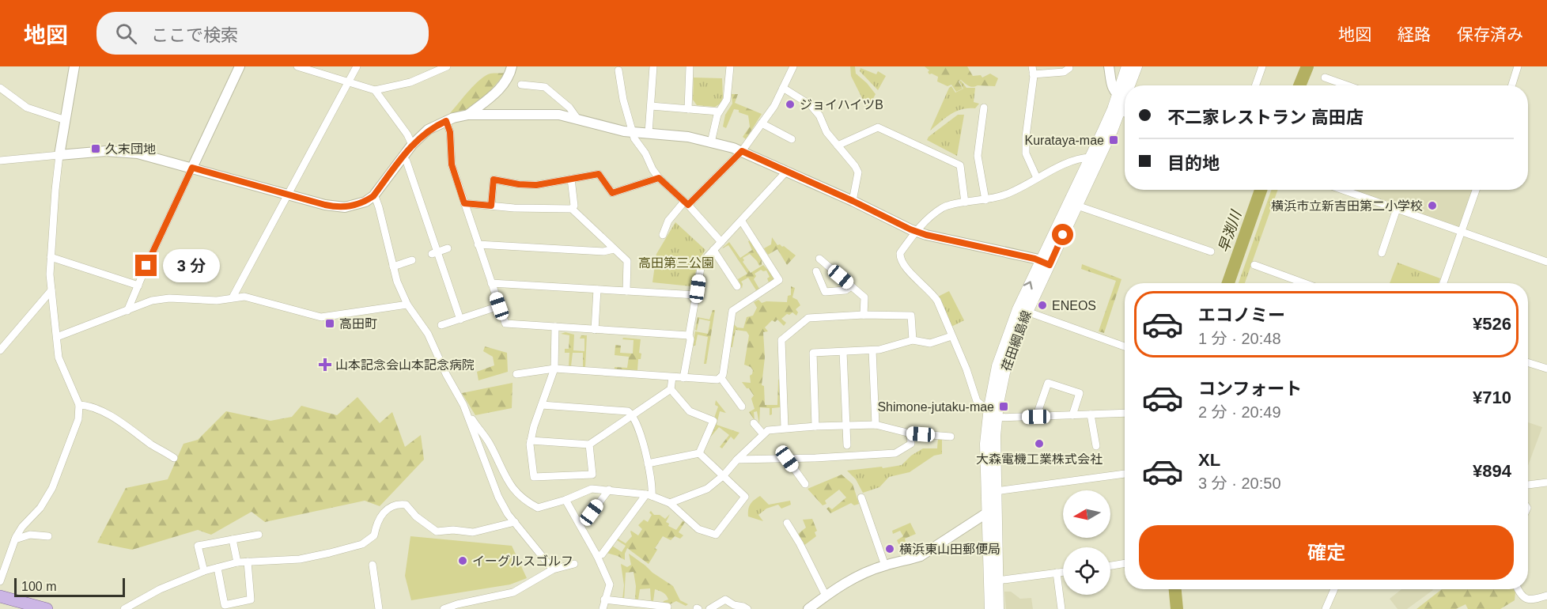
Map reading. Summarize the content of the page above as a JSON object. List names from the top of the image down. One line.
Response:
{"streets":{"main road":["荏田綱島線"]},"water":["早渕川"],"parks":["高田第三公園"],"places":{"other":["ジョイハイツB","横浜市立新吉田第二小学校","ENEOS","大森電機工業株式会社","横浜東山田郵便局","イーグルスゴルフ"],"transit":["Kurataya-mae","久末団地","高田町","Shimone-jutaku-mae"],"health":["山本記念会山本記念病院"]},"scale_bar":"100 m","north":"left","page":{"header":"地図","search":"ここで検索","nav":["地図","経路","保存済み"],"banner":["不二家レストラン 高田店","目的地"],"bubble":"3 分","list":[{"name":"エコノミー","note":"1 分 · 20:48","value":"¥526"},{"name":"コンフォート","note":"2 分 · 20:49","value":"¥710"},{"name":"XL","note":"3 分 · 20:50","value":"¥894"}],"buttons":"確定","scale":"100 m"}}
